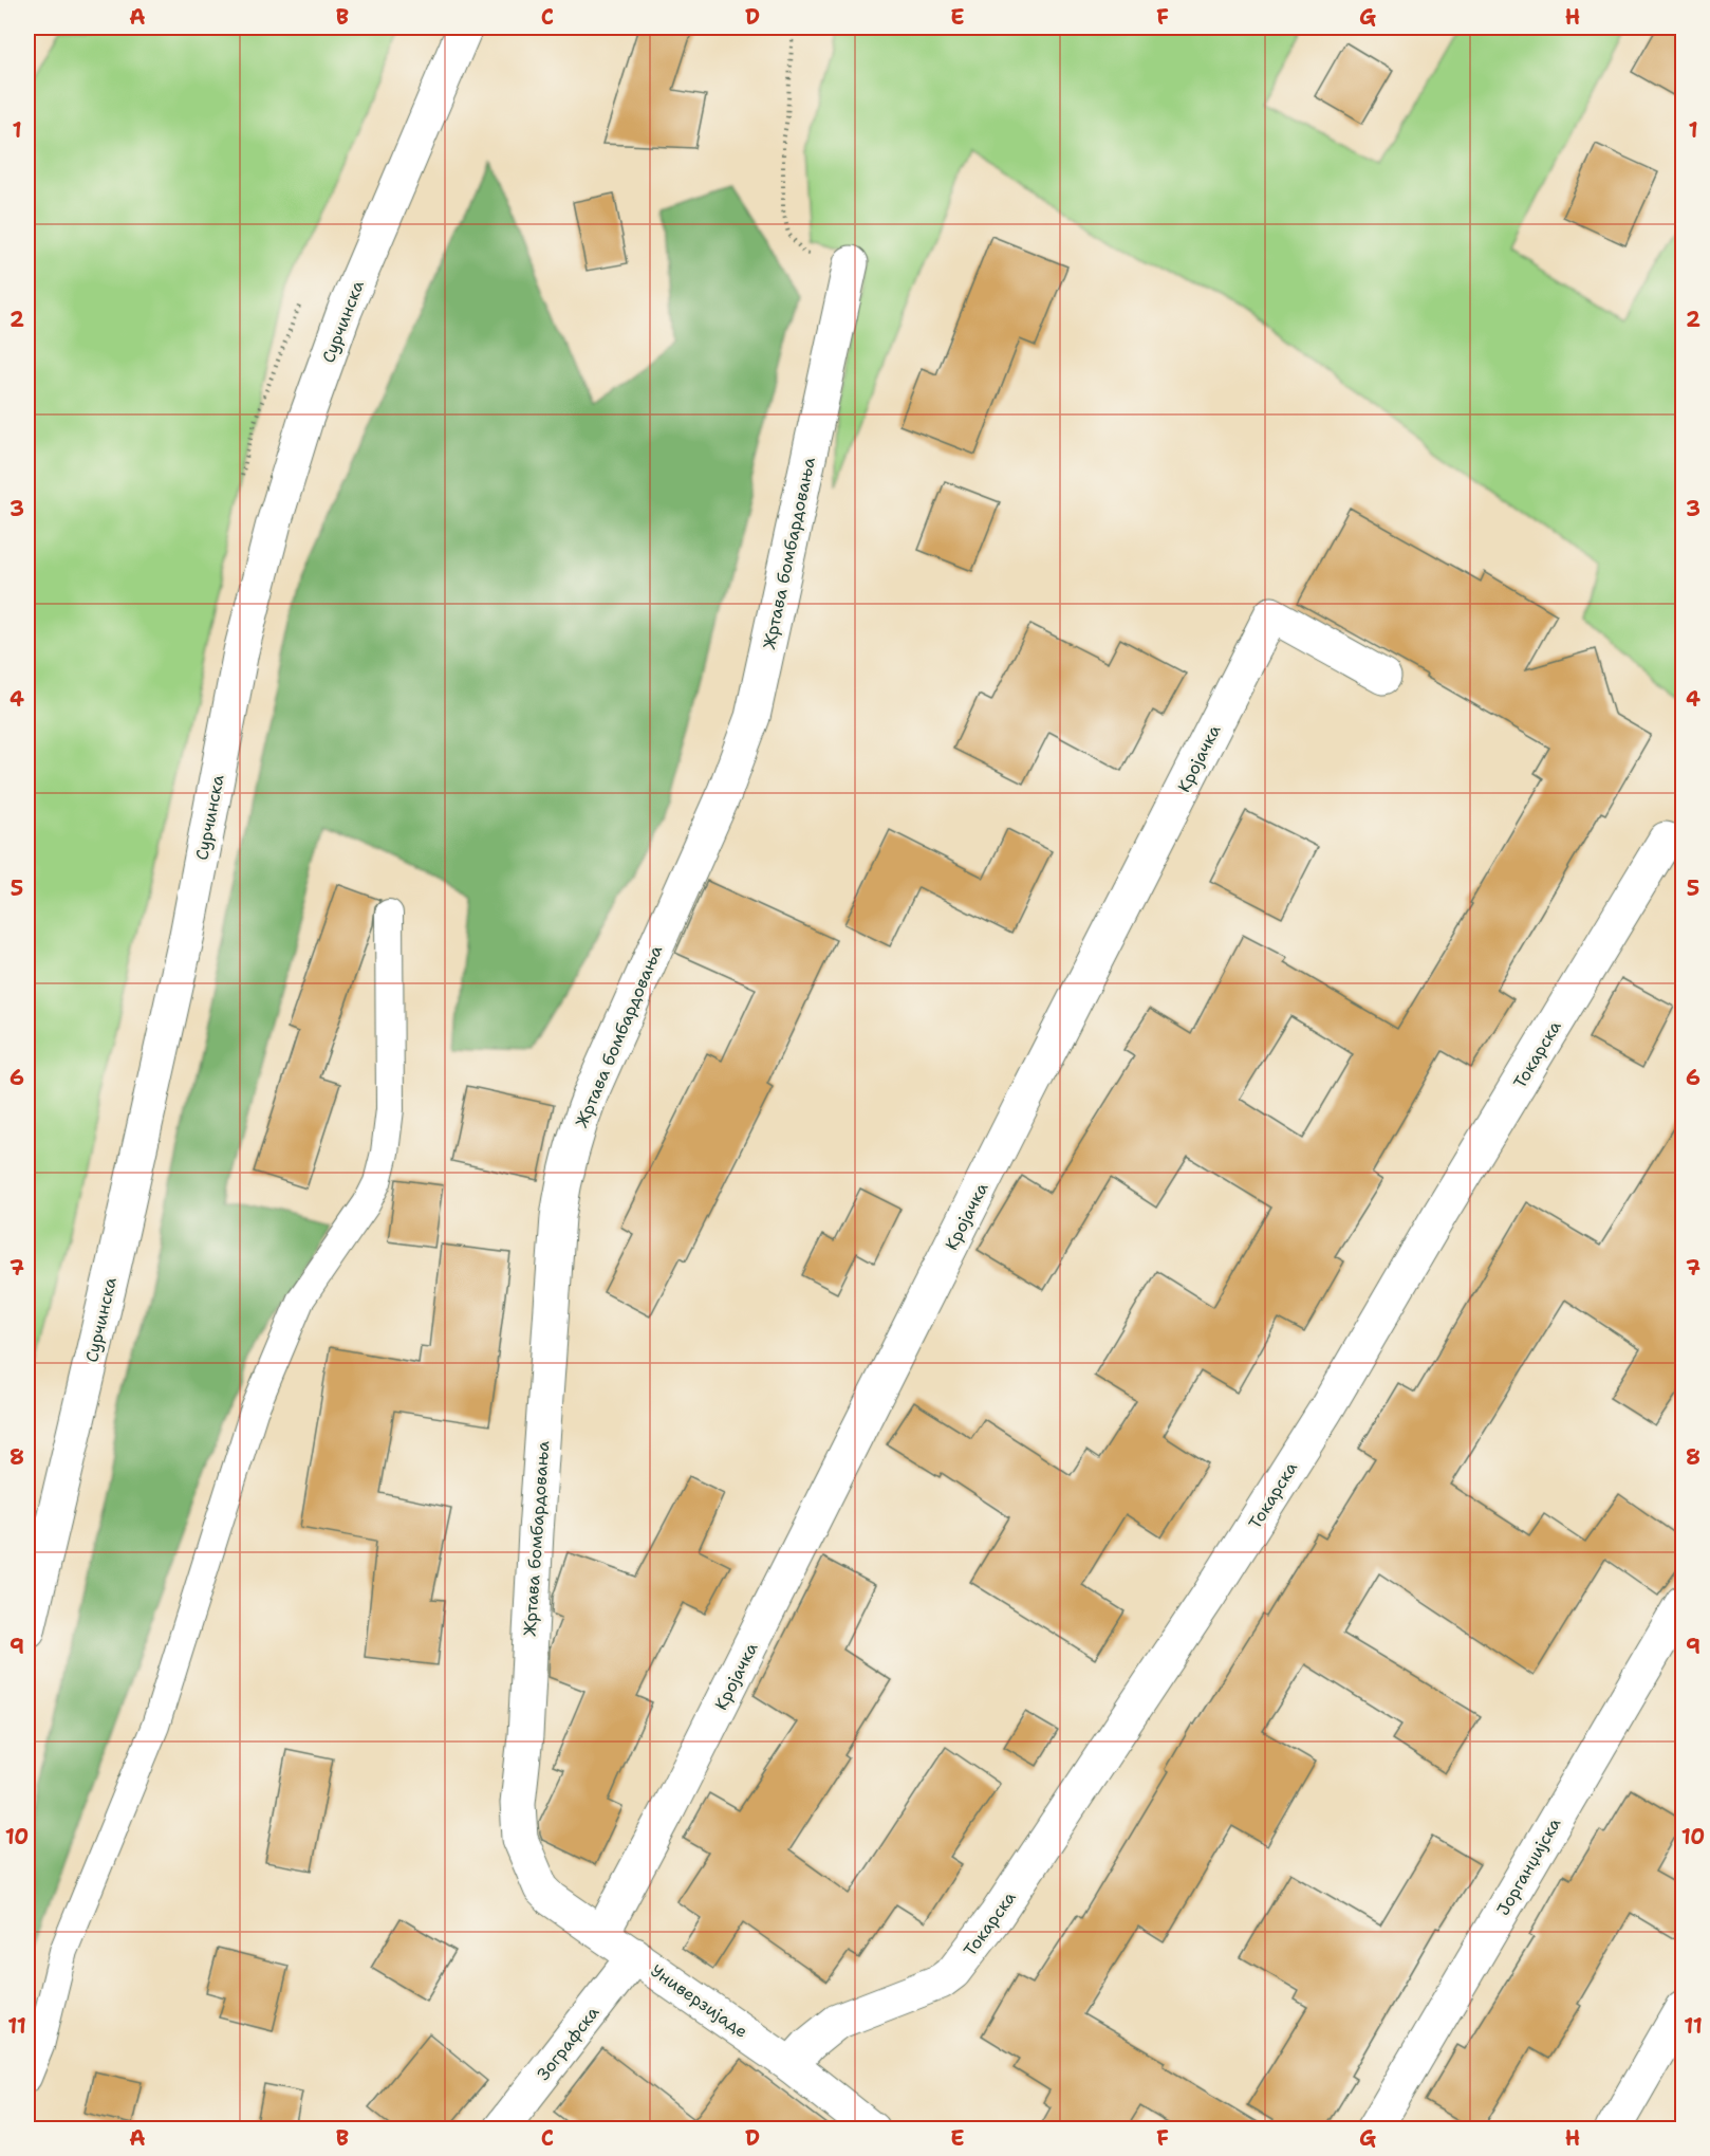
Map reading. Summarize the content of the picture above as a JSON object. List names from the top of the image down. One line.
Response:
{"streets":{"street":["Сурчинска","Жртава бомбардовања","Кројачка","Токарска","Јорганџијска","Универзијаде","Зографска"]},"crossings":[["Жртава бомбардовања","Универзијаде"],["Кројачка","Универзијаде"],["Токарска","Универзијаде"],["Универзијаде","Зографска"]],"grid":{"columns":["A","B","C","D","E","F","G","H"],"rows":["1","2","3","4","5","6","7","8","9","10","11"]}}
